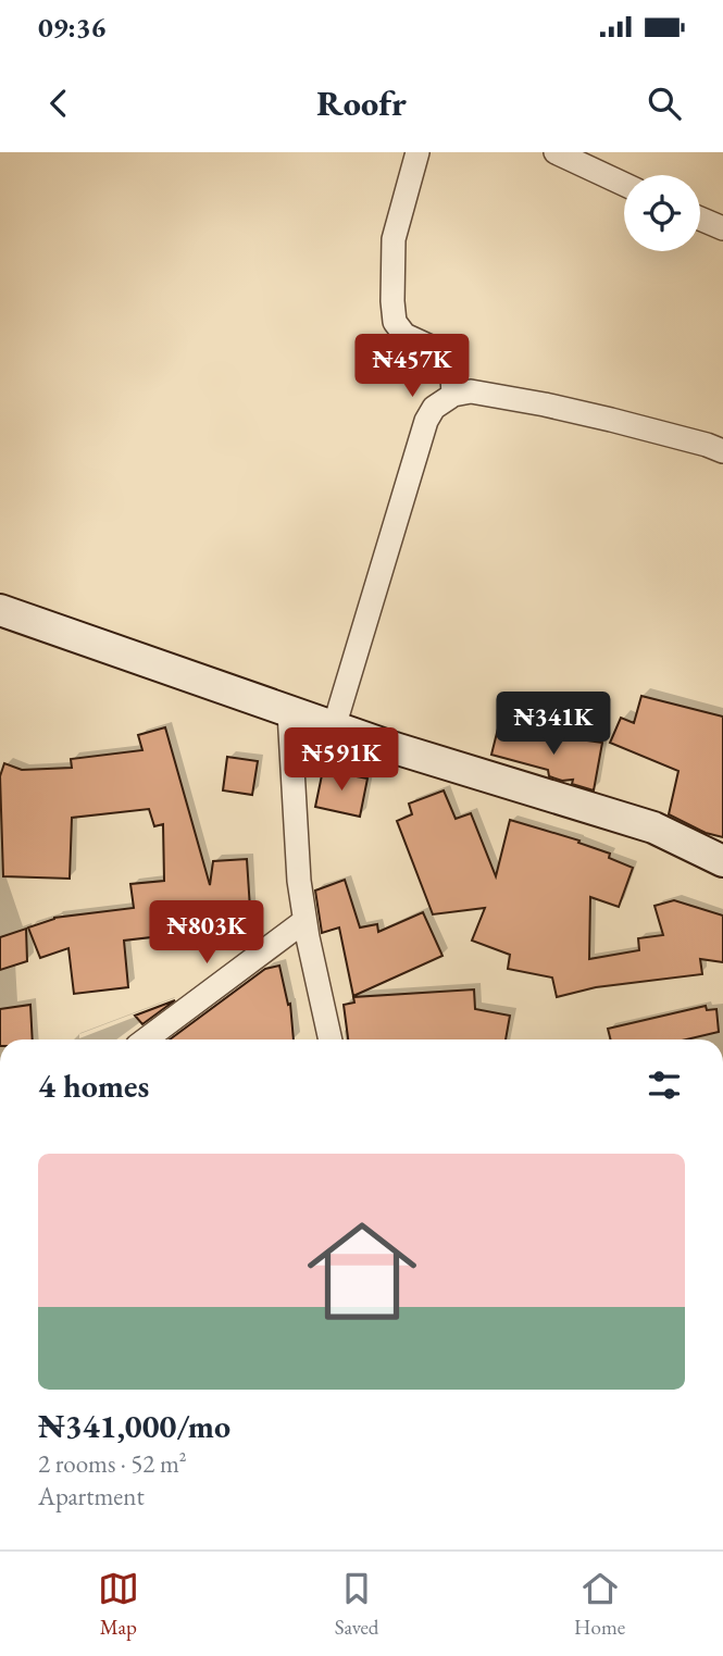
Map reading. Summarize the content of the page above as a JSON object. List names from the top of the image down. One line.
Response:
{"page":{"status":"09:36","header":"Roofr","price":["₦457K","₦341K","₦591K","₦803K"],"heading":"4 homes","list":[{"name":"₦341,000/mo","note":"2 rooms · 52 m² · Apartment"}],"tabs":["Map","Saved","Home"]}}
